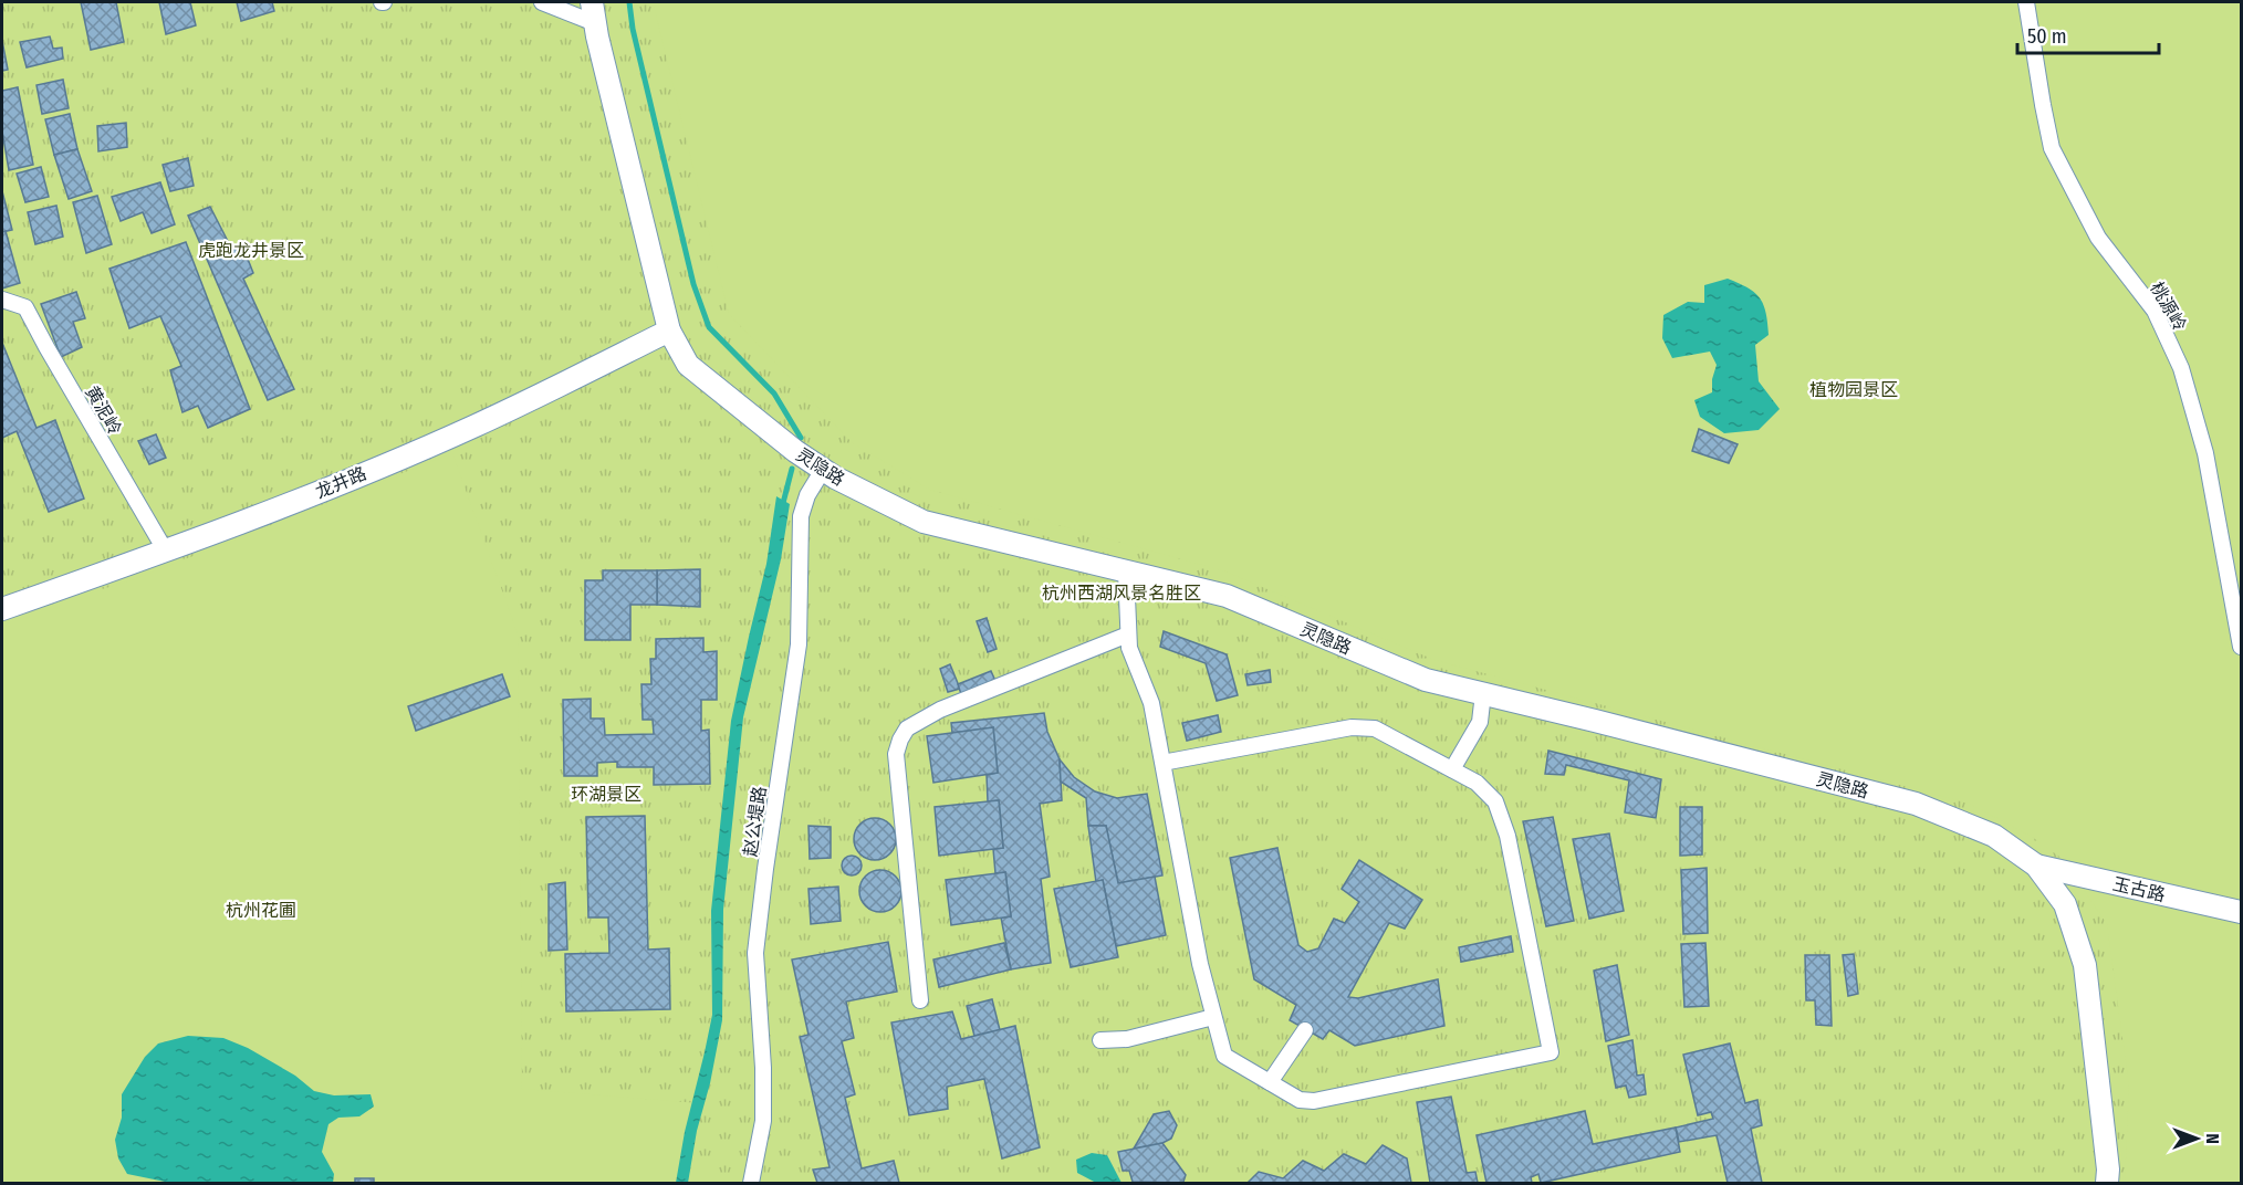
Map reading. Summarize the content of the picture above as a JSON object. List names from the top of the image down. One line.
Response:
{"streets":{"main road":["灵隐路","龙井路","玉古路"],"street":["桃源岭","黄泥岭","赵公堤路"]},"crossings":[["黄泥岭","龙井路"],["灵隐路","龙井路"],["灵隐路","赵公堤路"],["灵隐路","玉古路"]],"parks":["虎跑龙井景区","植物园景区","杭州西湖风景名胜区","环湖景区","杭州花圃"],"scale_bar":"50 m","north":"right"}
